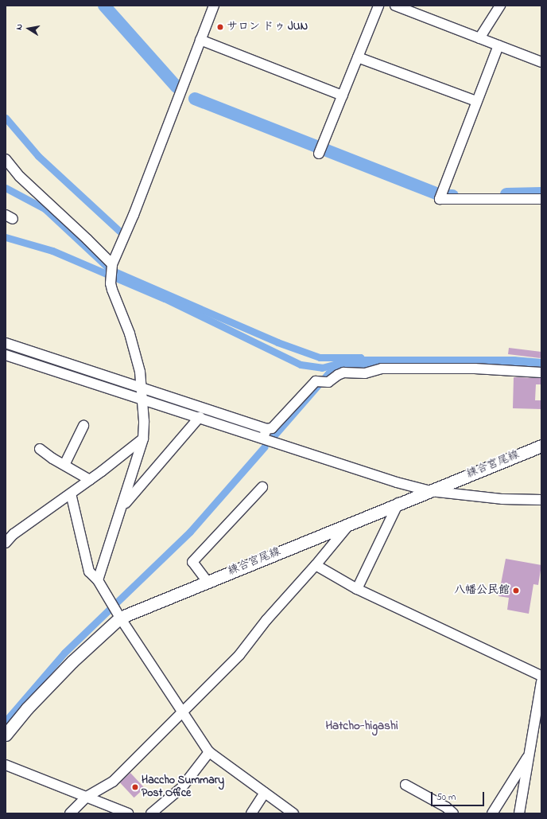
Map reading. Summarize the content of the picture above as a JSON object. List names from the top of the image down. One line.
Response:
{"streets":{"main road":["練合宮尾線"]},"districts":["Hatcho-higashi"],"places":["サロン ドゥ JUN","八幡公民館","Haccho Summary Post Office"],"scale_bar":"50 m","north":"left"}
